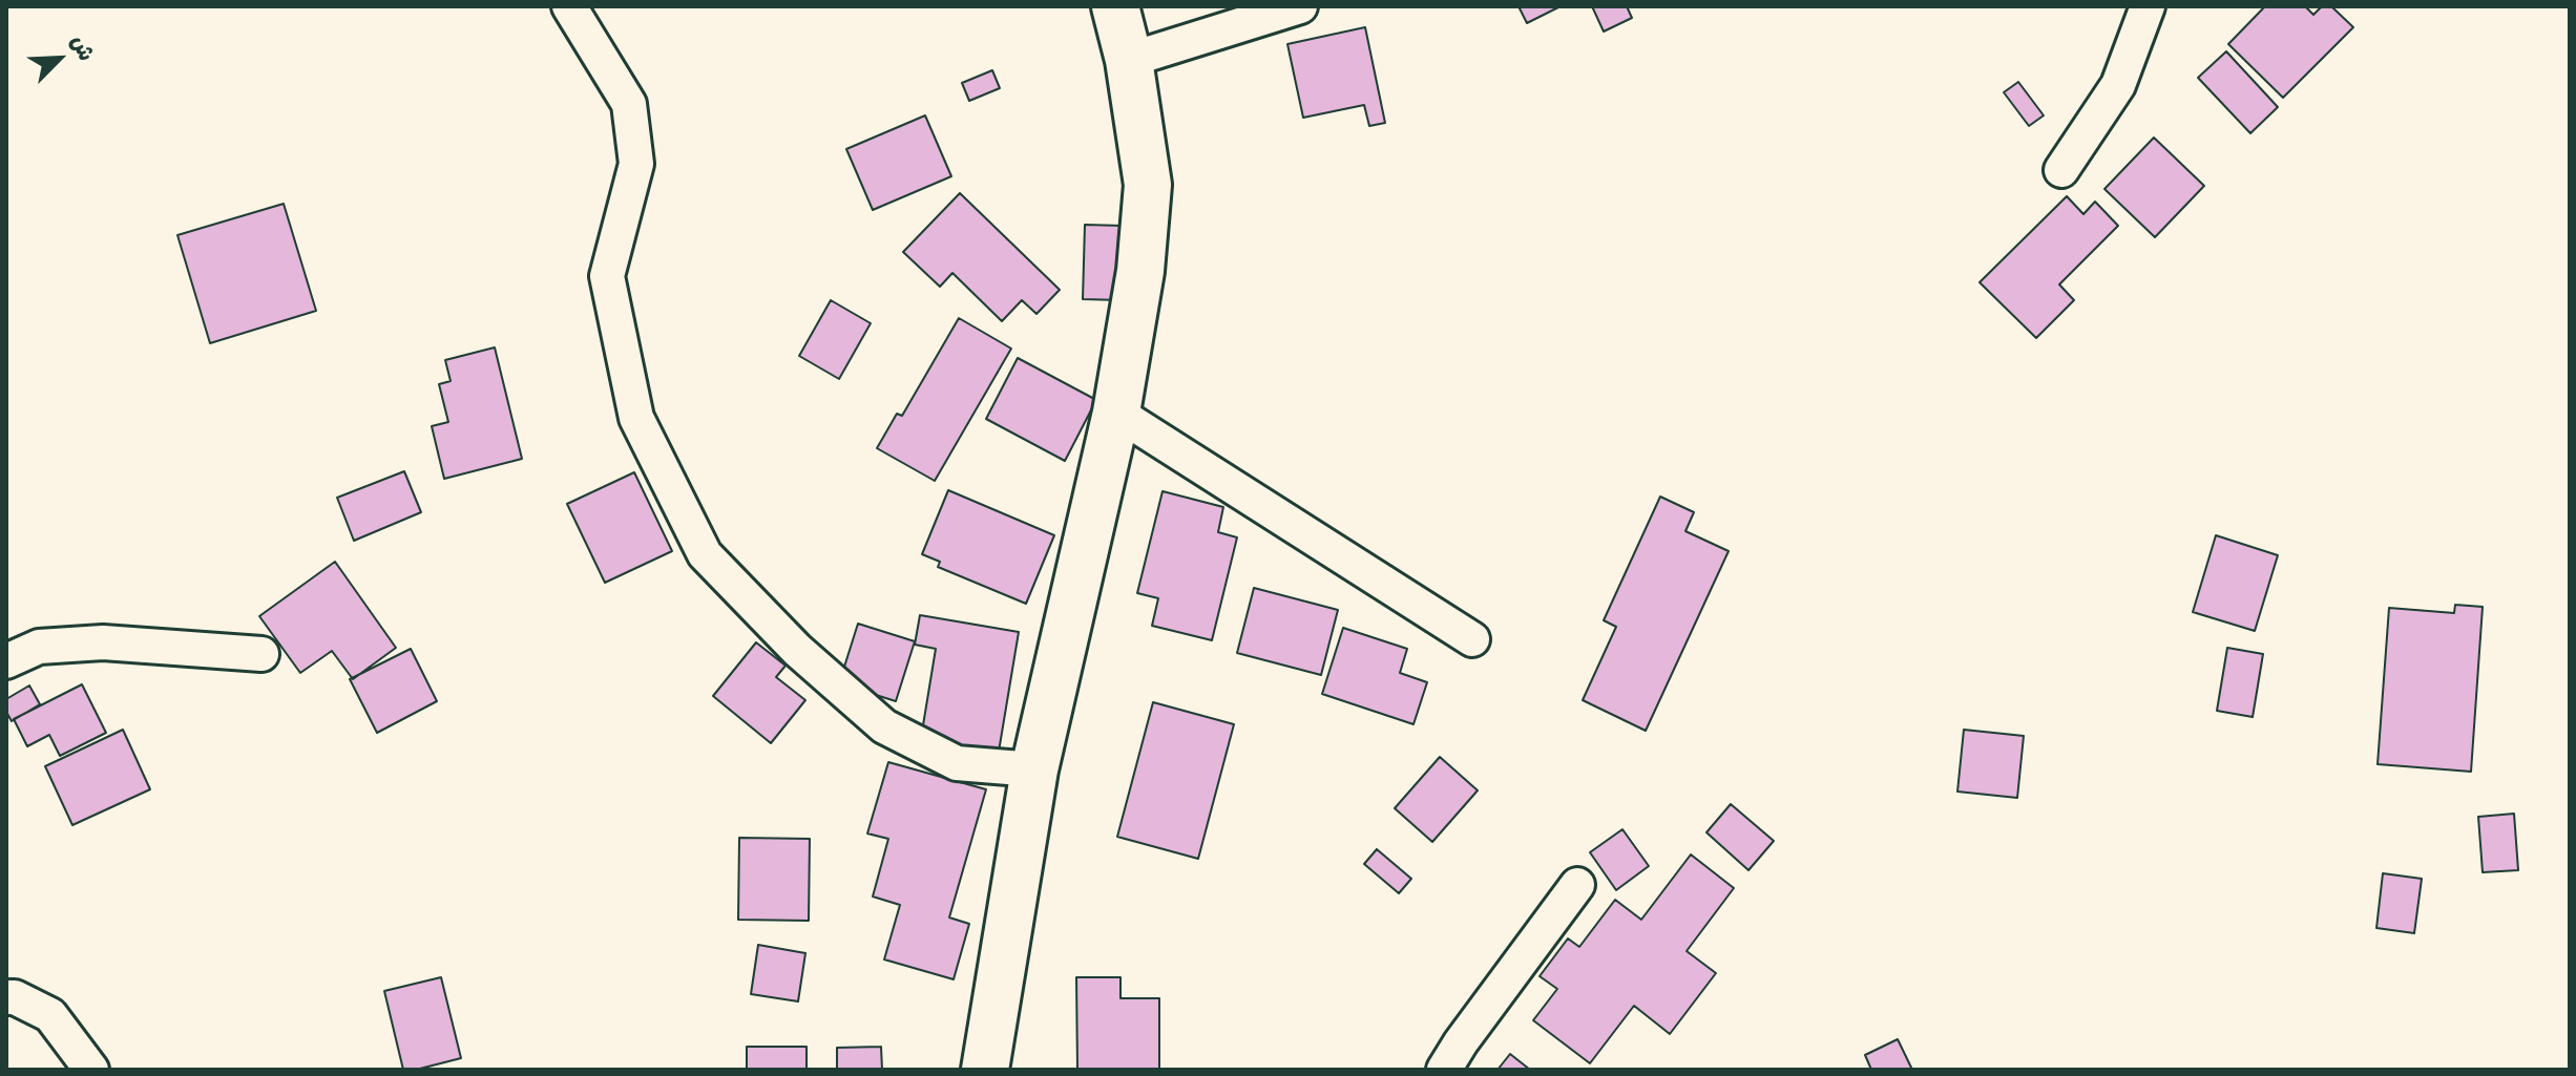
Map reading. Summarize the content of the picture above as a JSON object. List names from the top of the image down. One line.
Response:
{"north":"top right"}
